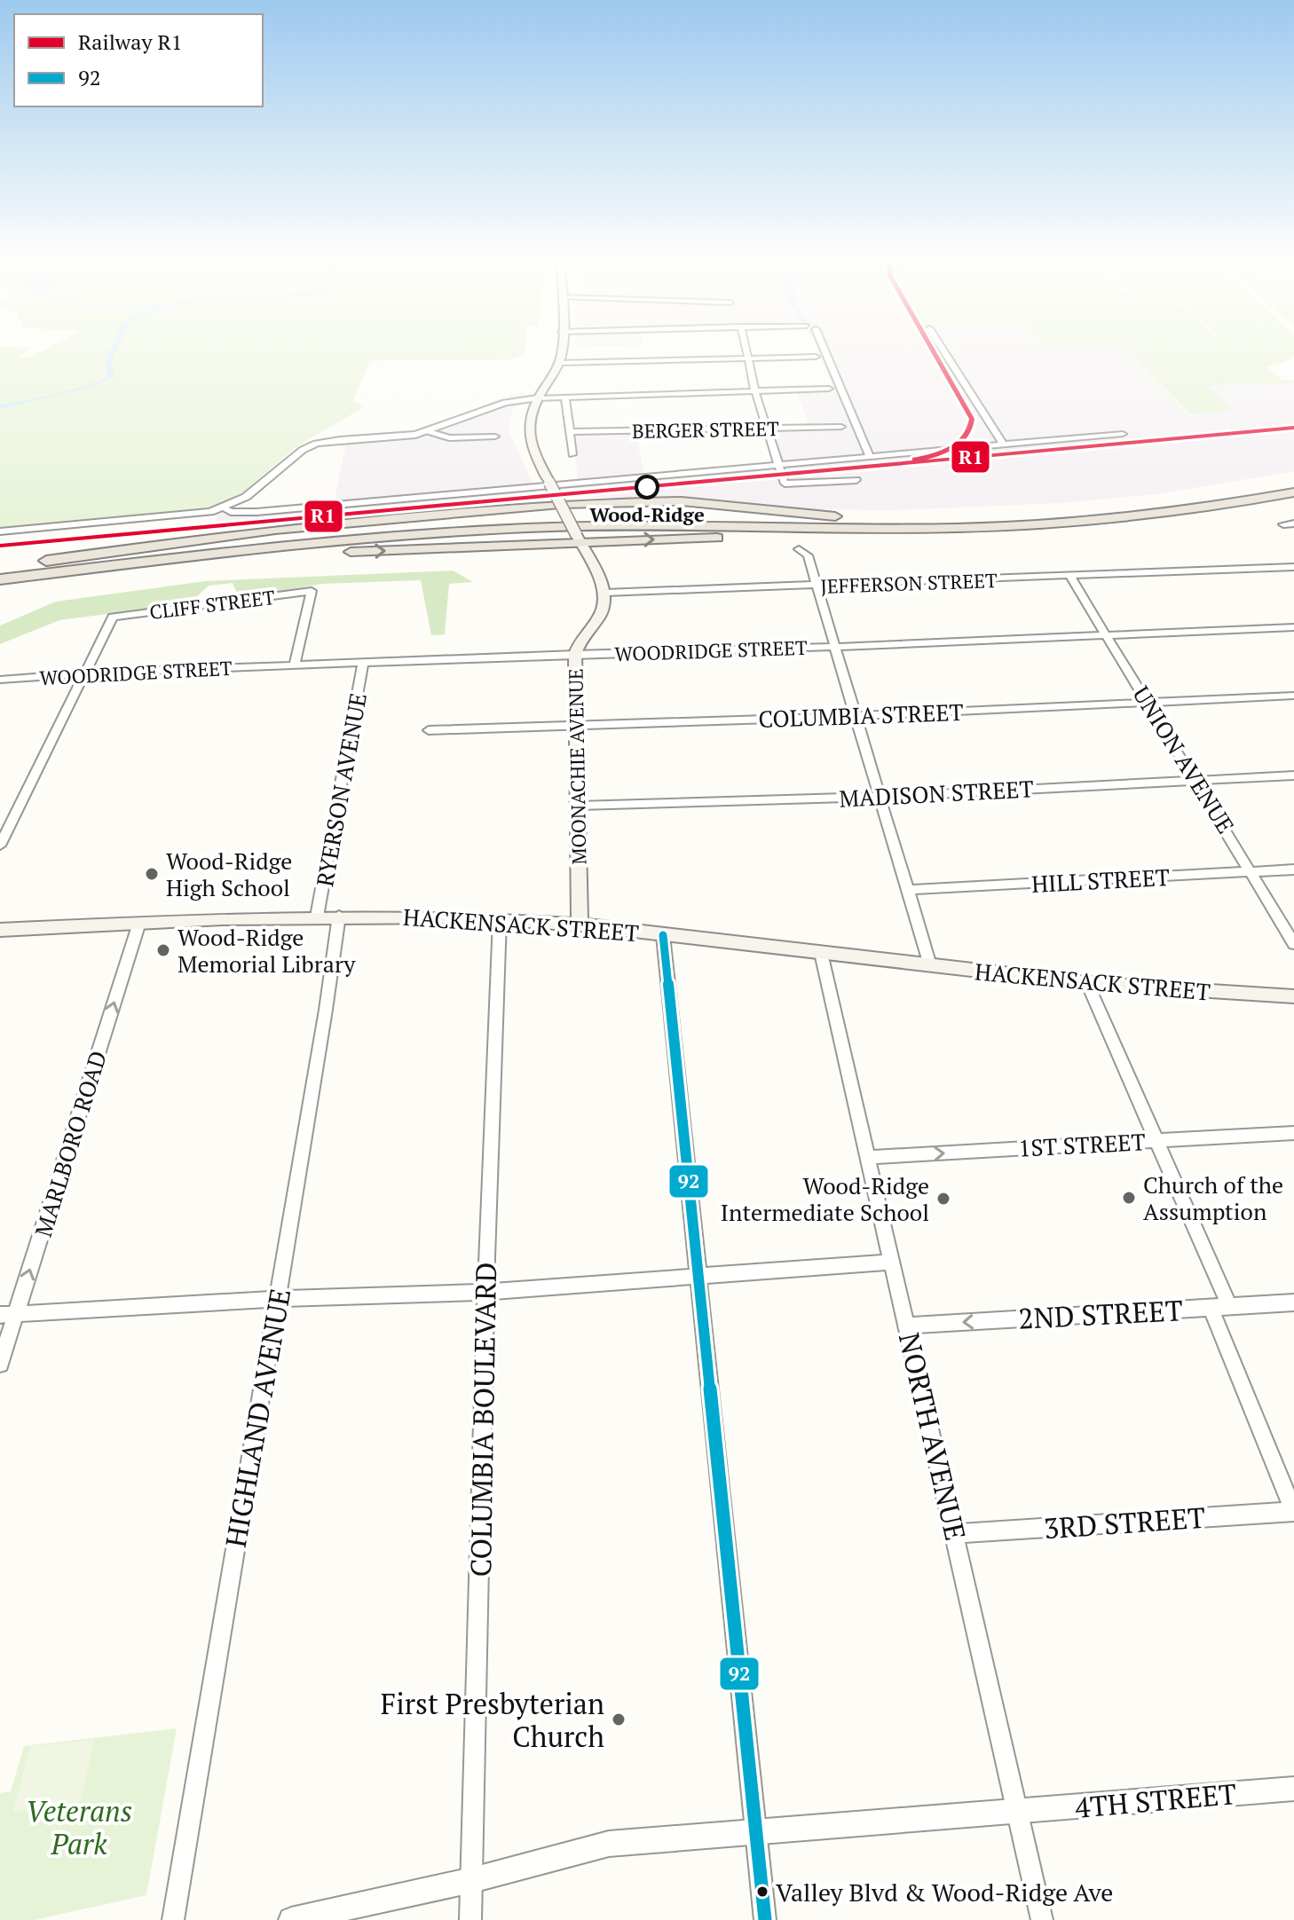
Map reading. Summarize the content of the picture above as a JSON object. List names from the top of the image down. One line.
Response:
{"streets":{"main road":["MOONACHIE AVENUE","HACKENSACK STREET"],"street":["BERGER STREET","JEFFERSON STREET","CLIFF STREET","WOODRIDGE STREET","COLUMBIA STREET","UNION AVENUE","RYERSON AVENUE","MADISON STREET","HILL STREET","MARLBORO ROAD","1ST STREET","2ND STREET","HIGHLAND AVENUE","COLUMBIA BOULEVARD","NORTH AVENUE","3RD STREET","4TH STREET"]},"crossings":[["JEFFERSON STREET","UNION AVENUE"],["JEFFERSON STREET","MOONACHIE AVENUE"],["CLIFF STREET","WOODRIDGE STREET"],["WOODRIDGE STREET","UNION AVENUE"],["WOODRIDGE STREET","MOONACHIE AVENUE"],["WOODRIDGE STREET","RYERSON AVENUE"],["COLUMBIA STREET","UNION AVENUE"],["COLUMBIA STREET","MOONACHIE AVENUE"],["UNION AVENUE","MADISON STREET"],["UNION AVENUE","HILL STREET"],["MOONACHIE AVENUE","MADISON STREET"],["MOONACHIE AVENUE","HACKENSACK STREET"],["RYERSON AVENUE","HACKENSACK STREET"],["HACKENSACK STREET","MARLBORO ROAD"],["HACKENSACK STREET","HIGHLAND AVENUE"],["HACKENSACK STREET","COLUMBIA BOULEVARD"],["HACKENSACK STREET","NORTH AVENUE"],["1ST STREET","NORTH AVENUE"],["2ND STREET","NORTH AVENUE"],["COLUMBIA BOULEVARD","4TH STREET"],["NORTH AVENUE","3RD STREET"],["NORTH AVENUE","4TH STREET"]],"one_way":["MARLBORO ROAD","1ST STREET","2ND STREET"],"parks":["Veterans Park"],"places":["Wood-Ridge","Wood-Ridge High School","Wood-Ridge Memorial Library","Church of the Assumption","Wood-Ridge Intermediate School","First Presbyterian Church","Valley Blvd & Wood-Ridge Ave"],"lines":["rail line R1","transit line 92"],"legend":["Railway R1","92"]}
